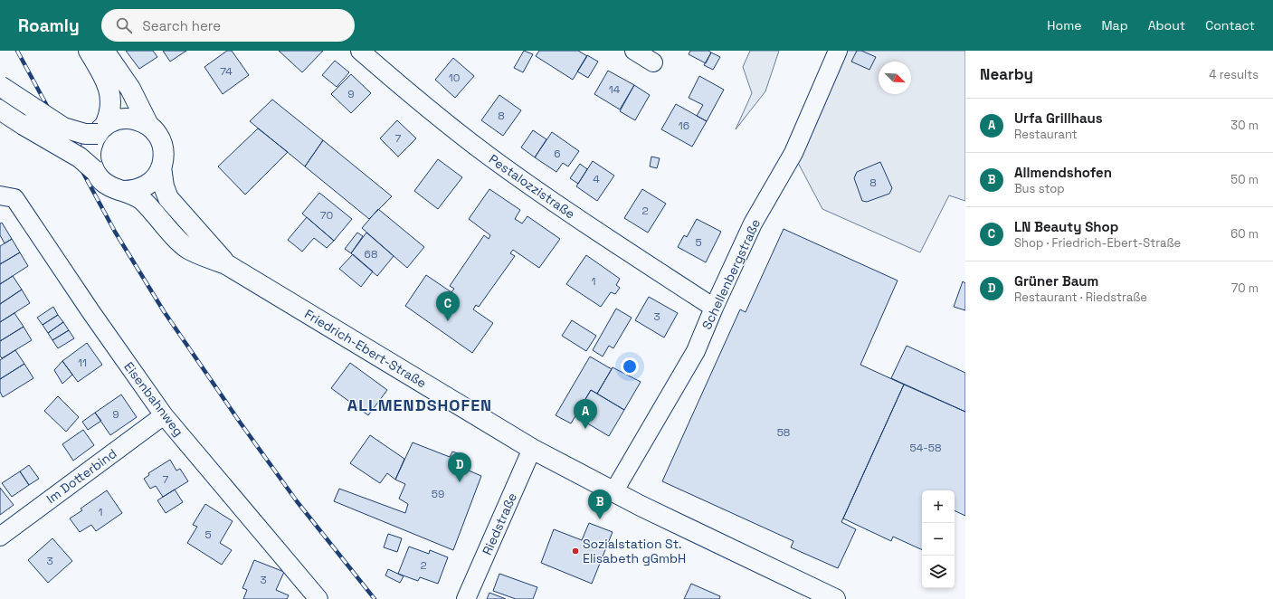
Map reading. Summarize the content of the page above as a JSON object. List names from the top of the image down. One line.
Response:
{"streets":{"main road":["Friedrich-Ebert-Straße"],"street":["Pestalozzistraße","Schellenbergstraße","Eisenbahnweg","Im Dotterbind","Riedstraße"]},"crossings":[["Pestalozzistraße","Schellenbergstraße"],["Schellenbergstraße","Friedrich-Ebert-Straße"],["Friedrich-Ebert-Straße","Riedstraße"],["Eisenbahnweg","Im Dotterbind"]],"districts":["ALLMENDSHOFEN"],"places":["Sozialstation St. Elisabeth gGmbH"],"house_numbers":["74","10","14","9","8","16","7","6","4","8","2","70","5","68","1","3","11","9","58","54-58","7","59","1","5","3","2","3"],"north":"bottom right","page":{"header":"Roamly","search":"Search here","nav":["Home","Map","About","Contact"],"heading":["Nearby","4 results"],"list":[{"mark":"A","name":"Urfa Grillhaus","note":"Restaurant","value":"30 m"},{"mark":"B","name":"Allmendshofen","note":"Bus stop","value":"50 m"},{"mark":"C","name":"LN Beauty Shop","note":"Shop · Friedrich-Ebert-Straße","value":"60 m"},{"mark":"D","name":"Grüner Baum","note":"Restaurant · Riedstraße","value":"70 m"}],"pins":["C","A","D","B"],"map_buttons":["+","−"]}}
